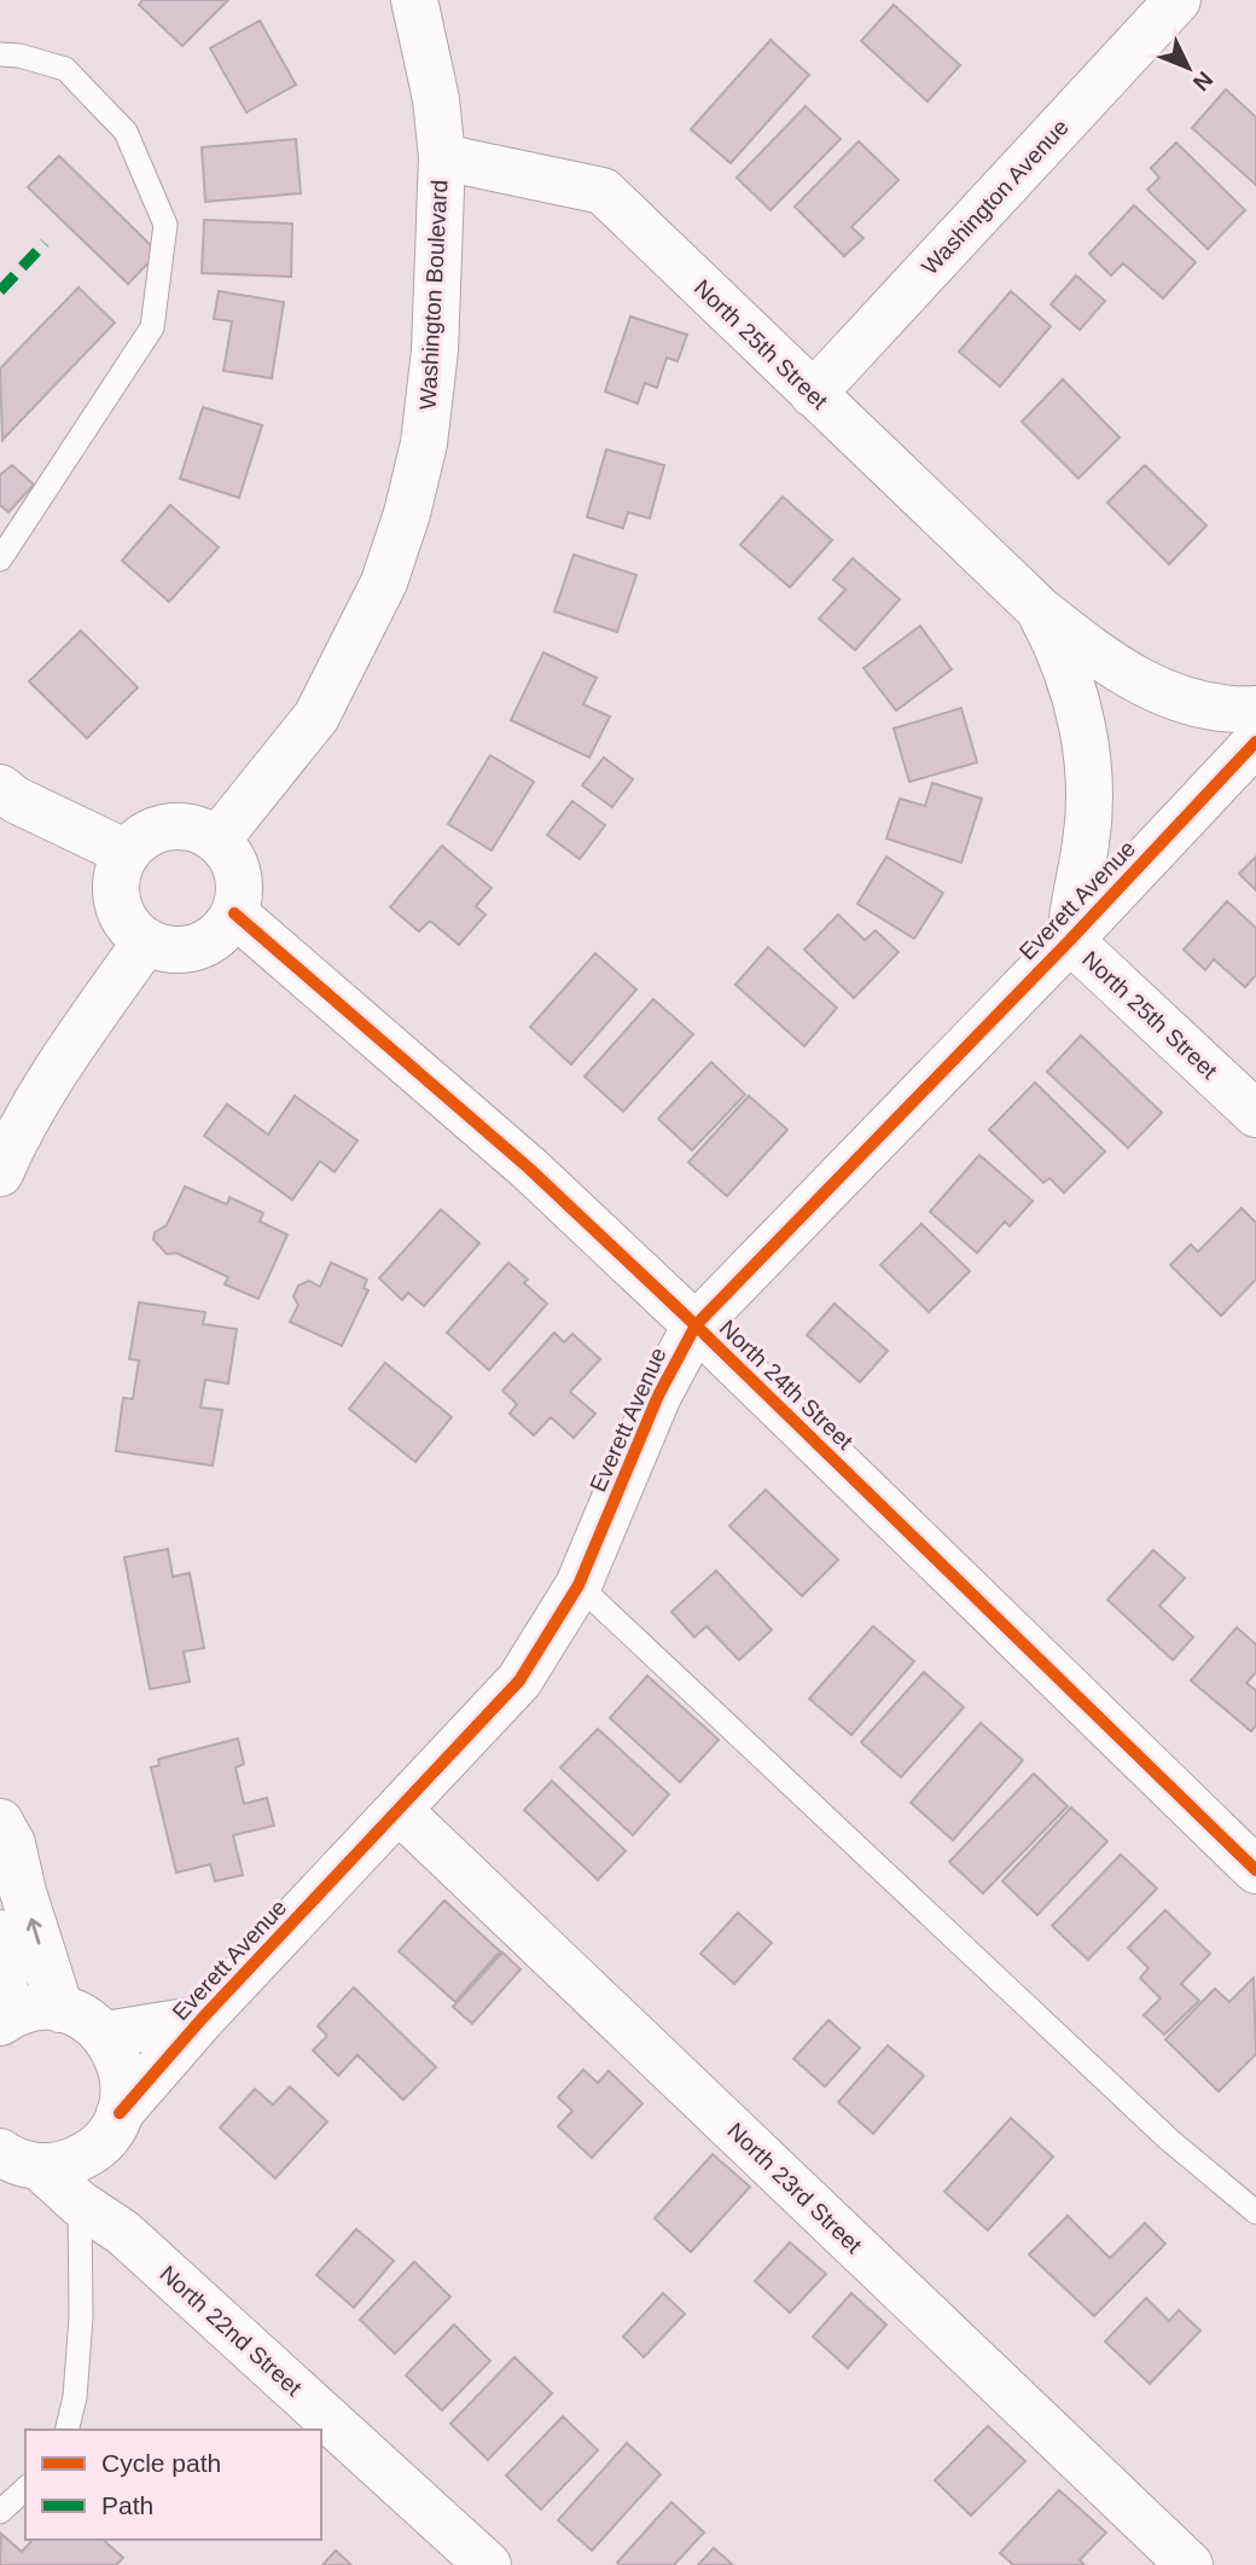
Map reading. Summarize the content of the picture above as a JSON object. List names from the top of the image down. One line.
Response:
{"streets":{"street":["Washington Avenue","Washington Boulevard","North 25th Street","Everett Avenue","North 24th Street","North 23rd Street","North 22nd Street"]},"crossings":[["Washington Avenue","North 25th Street"],["Washington Boulevard","North 25th Street"],["Washington Boulevard","North 24th Street"],["North 25th Street","Everett Avenue"],["Everett Avenue","North 24th Street"],["Everett Avenue","North 23rd Street"],["Everett Avenue","North 22nd Street"]],"legend":["Cycle path","Path"],"north":"bottom right"}
